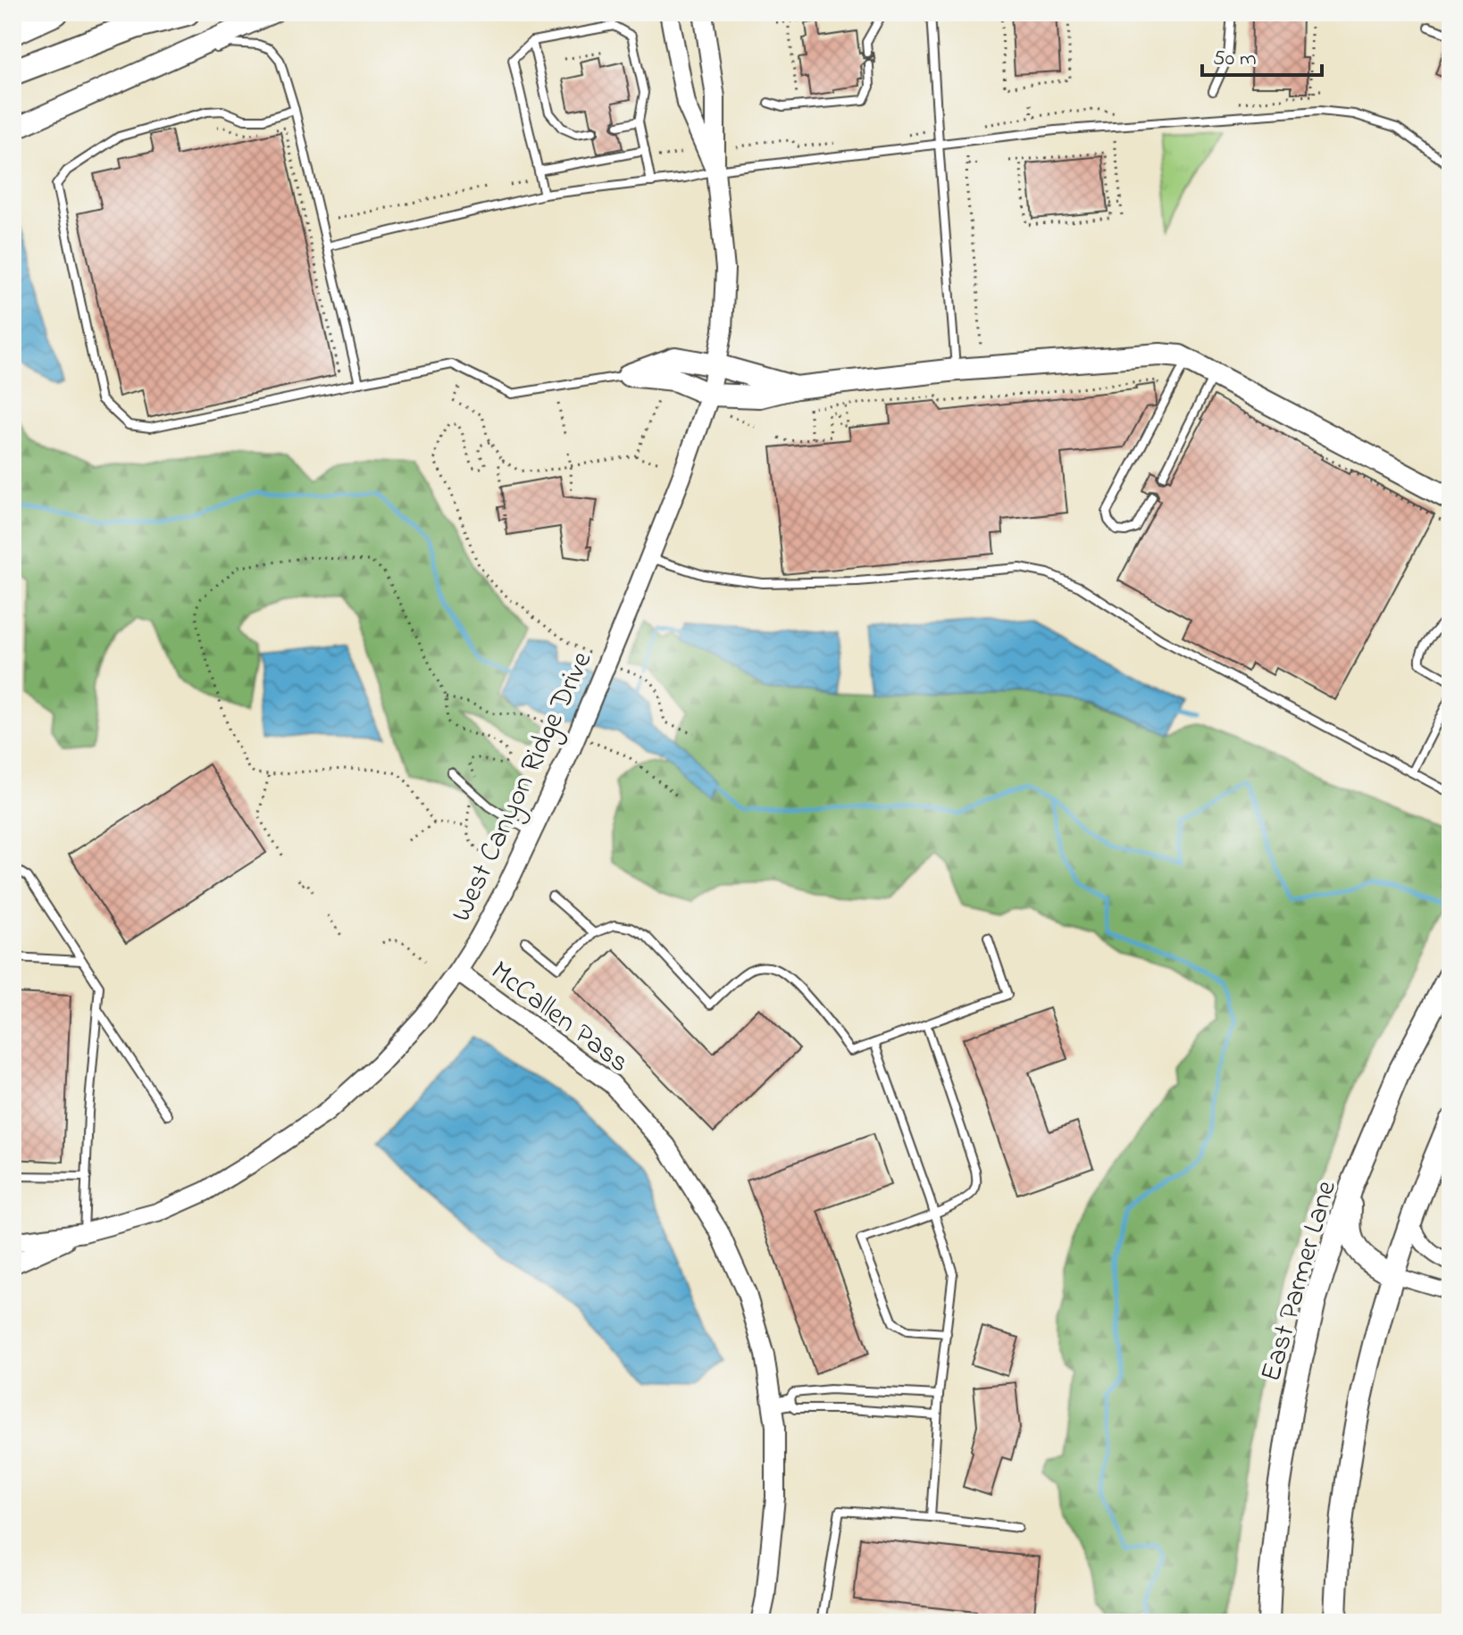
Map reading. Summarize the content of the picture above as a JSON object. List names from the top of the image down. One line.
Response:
{"streets":{"main road":["East Parmer Lane"],"street":["West Canyon Ridge Drive","McCallen Pass"]},"crossings":[["West Canyon Ridge Drive","McCallen Pass"]],"scale_bar":"50 m"}
